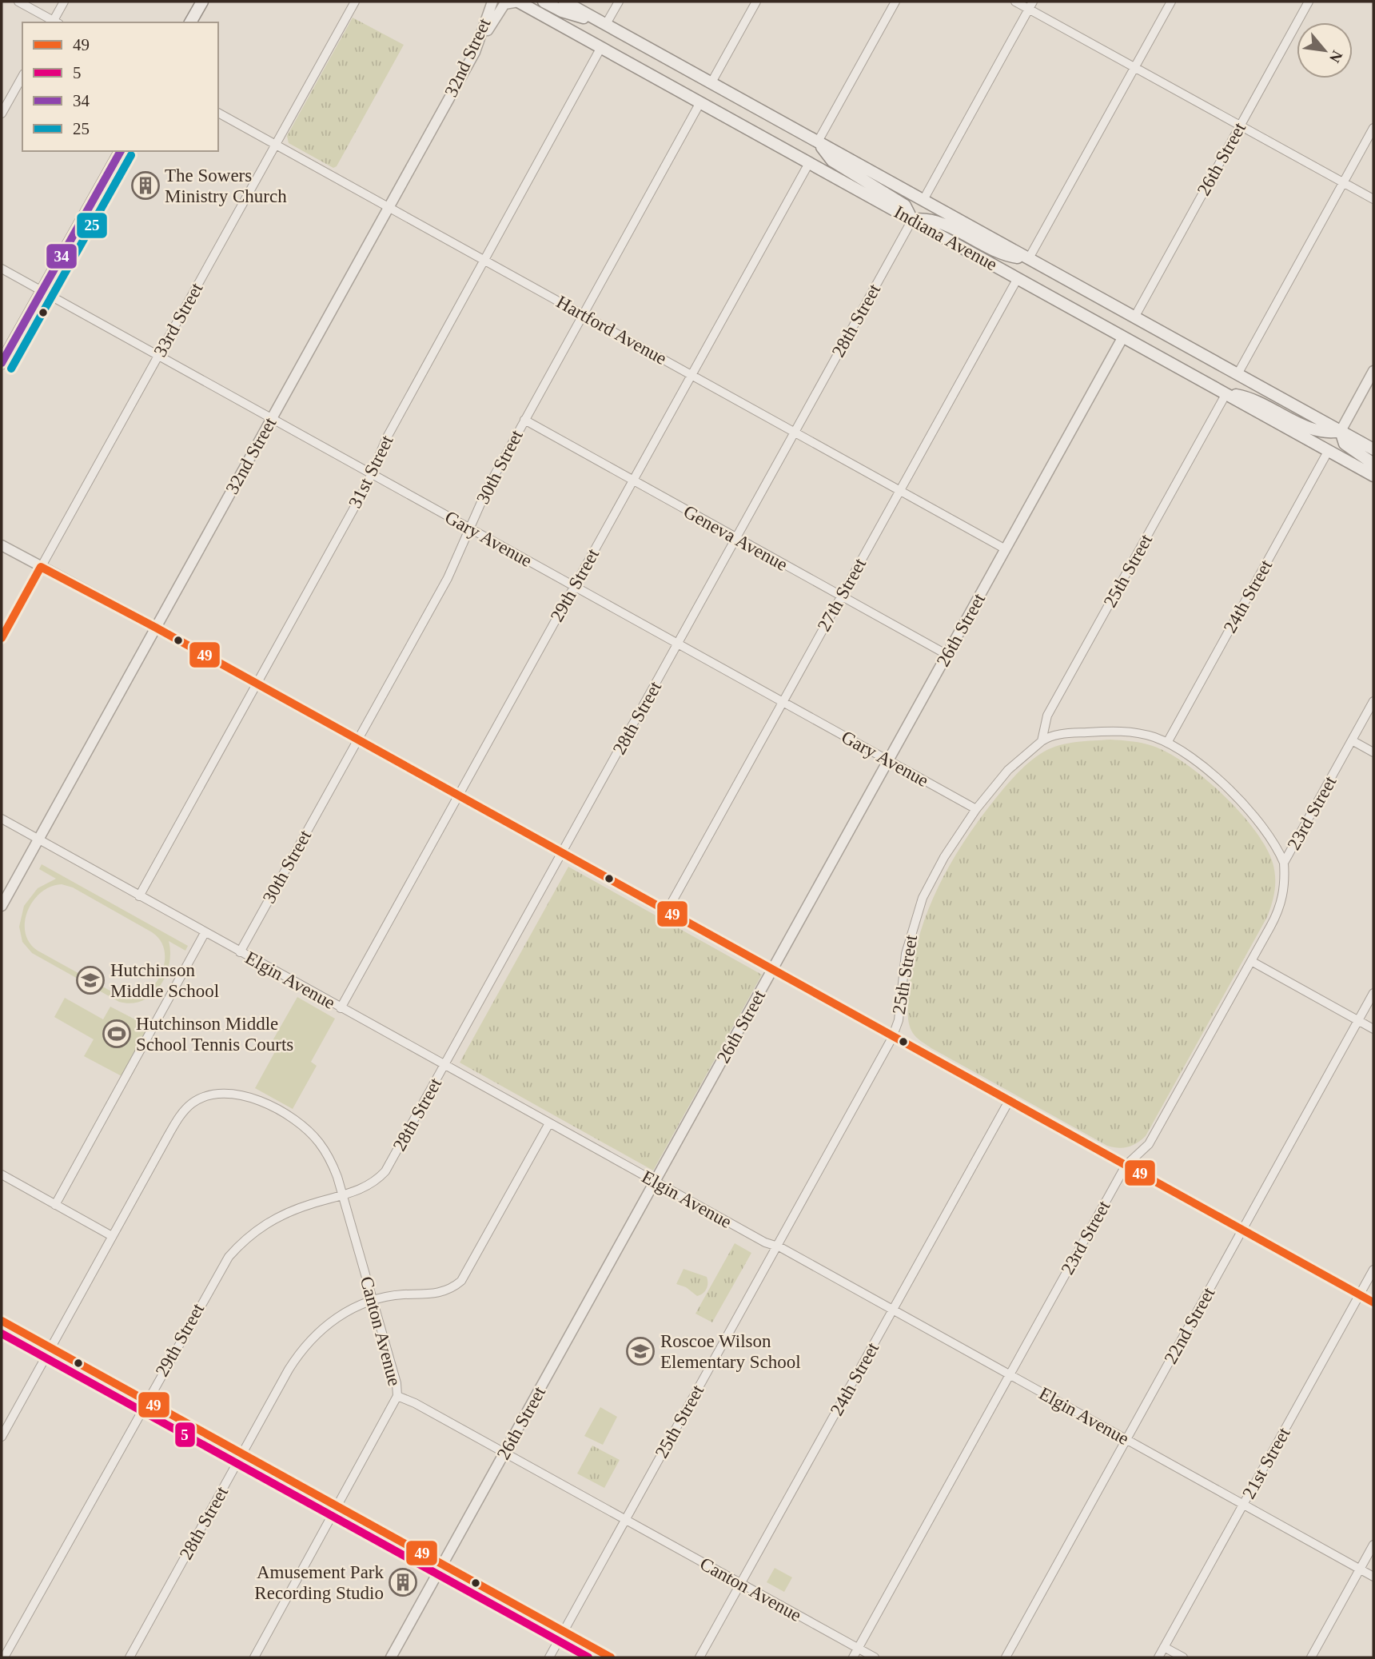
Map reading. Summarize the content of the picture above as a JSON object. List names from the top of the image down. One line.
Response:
{"streets":{"main road":["Indiana Avenue"],"street":["32nd Street","26th Street","33rd Street","28th Street","Hartford Avenue","30th Street","31st Street","Geneva Avenue","Gary Avenue","25th Street","29th Street","27th Street","24th Street","23rd Street","Elgin Avenue","22nd Street","Canton Avenue","21st Street"]},"crossings":[["32nd Street","Hartford Avenue"],["32nd Street","Gary Avenue"],["32nd Street","Elgin Avenue"],["26th Street","Indiana Avenue"],["26th Street","Hartford Avenue"],["26th Street","Geneva Avenue"],["26th Street","Gary Avenue"],["26th Street","Elgin Avenue"],["26th Street","Canton Avenue"],["Indiana Avenue","28th Street"],["Indiana Avenue","30th Street"],["Indiana Avenue","31st Street"],["Indiana Avenue","25th Street"],["Indiana Avenue","29th Street"],["Indiana Avenue","27th Street"],["Indiana Avenue","24th Street"],["33rd Street","Hartford Avenue"],["33rd Street","Gary Avenue"],["28th Street","Hartford Avenue"],["28th Street","Geneva Avenue"],["28th Street","Gary Avenue"],["28th Street","29th Street"],["28th Street","Elgin Avenue"],["28th Street","Canton Avenue"],["Hartford Avenue","30th Street"],["Hartford Avenue","31st Street"],["Hartford Avenue","29th Street"],["Hartford Avenue","27th Street"],["30th Street","Geneva Avenue"],["30th Street","Gary Avenue"],["30th Street","Elgin Avenue"],["31st Street","Gary Avenue"],["31st Street","Elgin Avenue"],["Geneva Avenue","29th Street"],["Geneva Avenue","27th Street"],["Gary Avenue","25th Street"],["Gary Avenue","29th Street"],["Gary Avenue","27th Street"],["25th Street","Elgin Avenue"],["25th Street","Canton Avenue"],["29th Street","Elgin Avenue"],["29th Street","Canton Avenue"],["24th Street","Elgin Avenue"],["24th Street","Canton Avenue"],["23rd Street","Elgin Avenue"],["23rd Street","Canton Avenue"],["Elgin Avenue","22nd Street"],["Elgin Avenue","21st Street"]],"places":{"building":["The Sowers Ministry Church","Amusement Park Recording Studio"],"school or university":["Hutchinson Middle School","Roscoe Wilson Elementary School"],"sports":["Hutchinson Middle School Tennis Courts"]},"lines":["transit line 34","transit line 25","transit line 49","transit line 5"],"legend":["49","5","34","25"],"north":"bottom right"}
